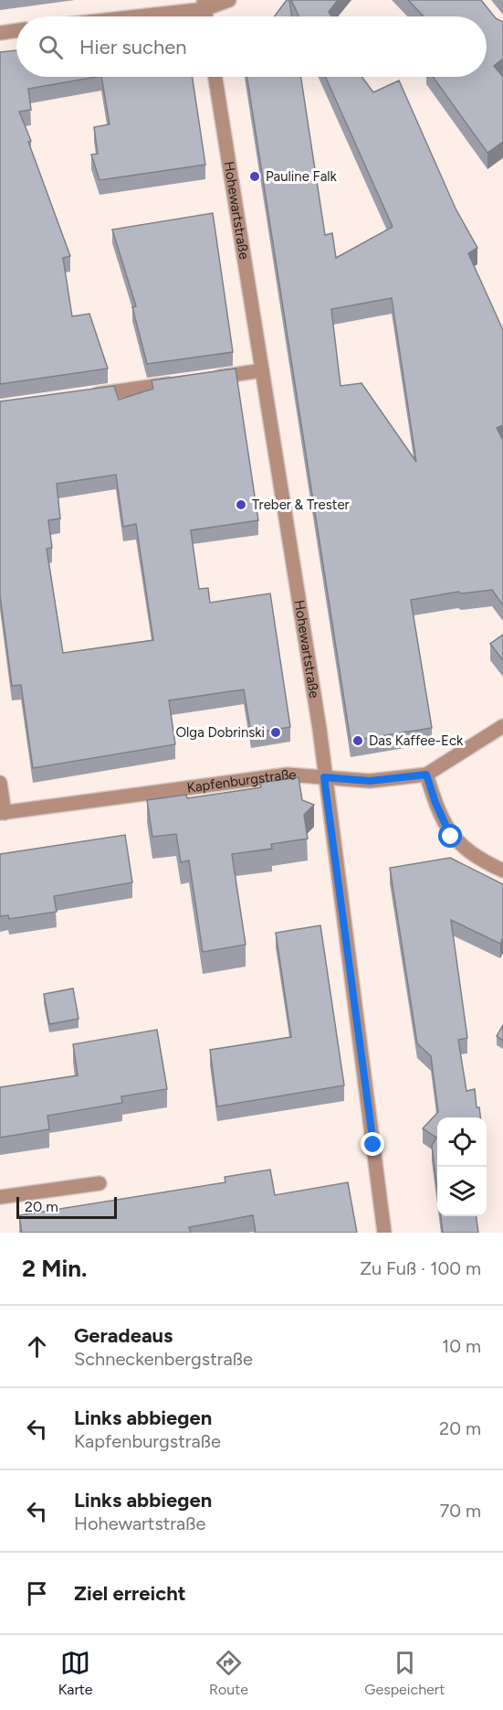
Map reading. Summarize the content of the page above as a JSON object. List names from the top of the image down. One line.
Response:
{"streets":{"street":["Hohewartstraße","Kapfenburgstraße"]},"crossings":[["Hohewartstraße","Kapfenburgstraße"]],"places":["Pauline Falk","Treber & Trester","Olga Dobrinski","Das Kaffee-Eck"],"scale_bar":"20 m","page":{"search":"Hier suchen","scale":"20 m","heading":["2 Min.","Zu Fuß · 100 m"],"list":[["Geradeaus","Schneckenbergstraße","10 m"],["Links abbiegen","Kapfenburgstraße","20 m"],["Links abbiegen","Hohewartstraße","70 m"],"Ziel erreicht"],"nav":["Karte","Route","Gespeichert"]}}
